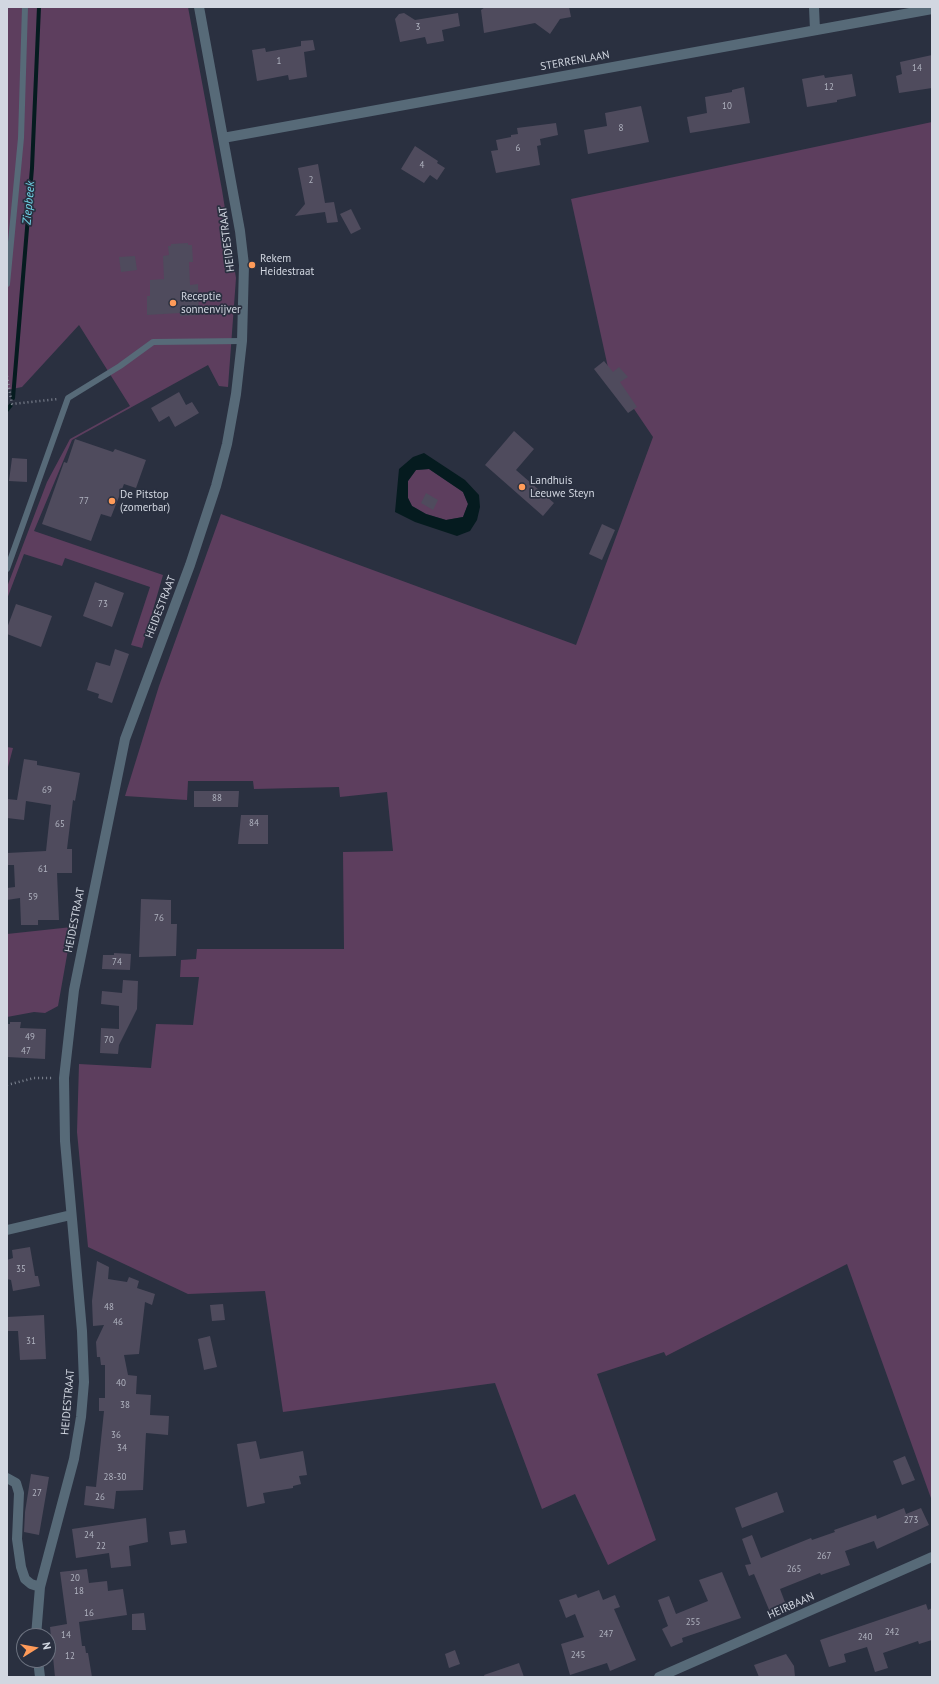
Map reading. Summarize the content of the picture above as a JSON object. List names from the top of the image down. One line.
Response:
{"streets":{"street":["STERRENLAAN","HEIDESTRAAT","HEIRBAAN"]},"crossings":[["STERRENLAAN","HEIDESTRAAT"]],"water":["Ziepbeek"],"places":["Rekem Heidestraat","Receptie sonnenvijver","Landhuis Leeuwe Steyn","De Pitstop (zomerbar)"],"house_numbers":["3","1","14","12","10","8","6","4","2","77","73","69","88","84","65","61","59","76","74","49","70","47","35","48","46","31","40","38","36","34","28-30","27","26","273","24","22","267","265","20","18","16","255","242","247","14","240","245","12"],"north":"right"}
